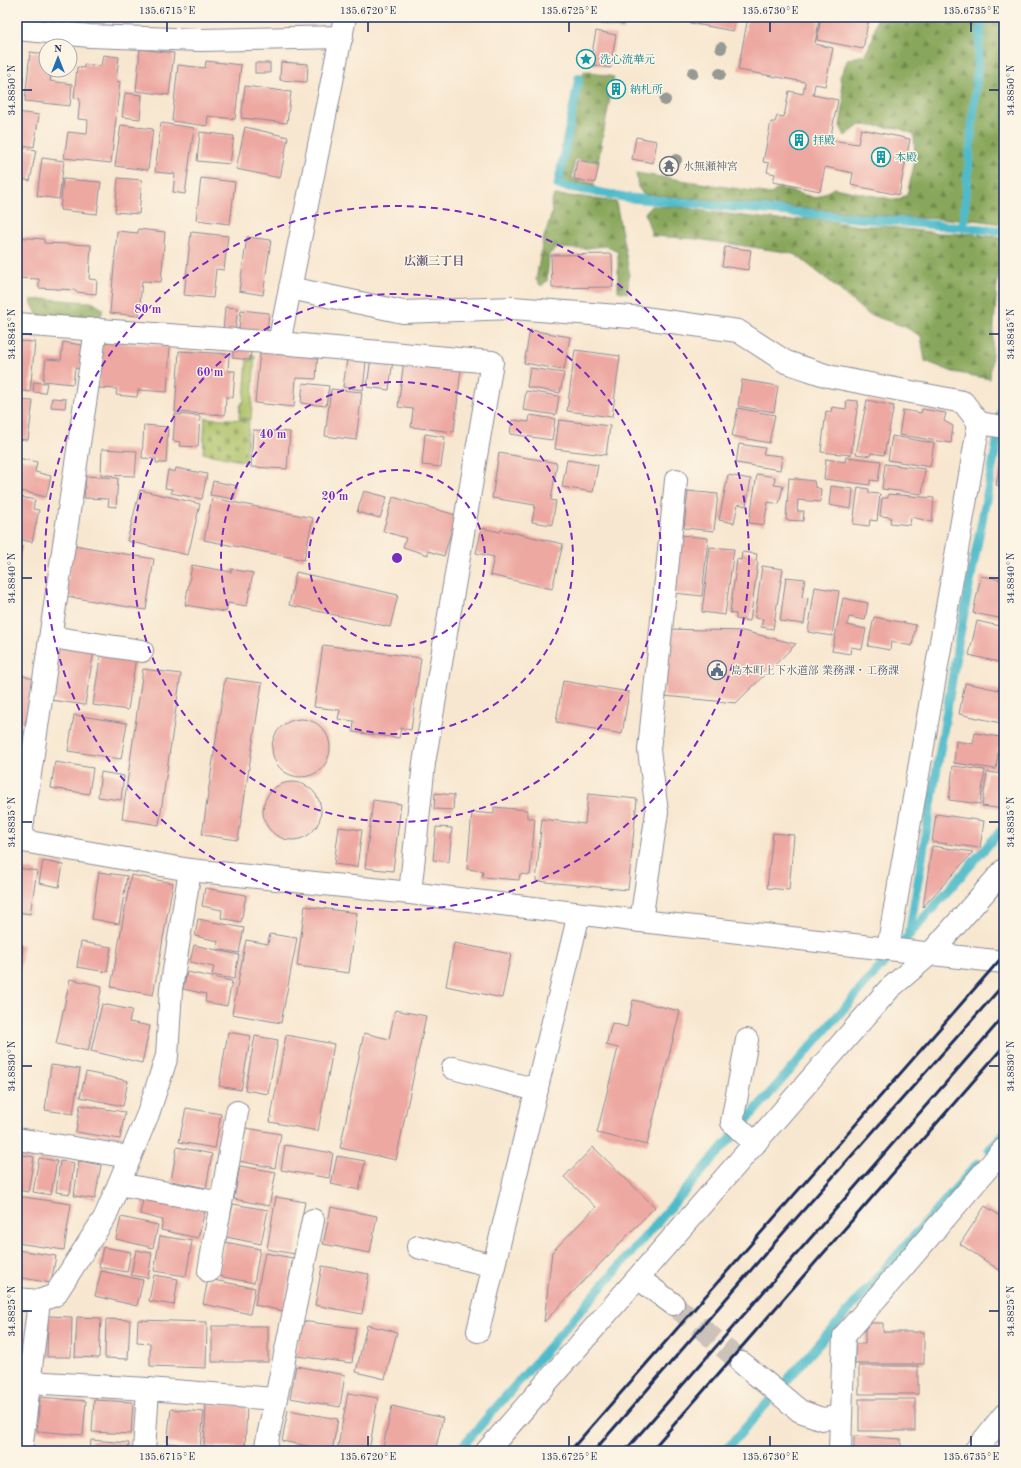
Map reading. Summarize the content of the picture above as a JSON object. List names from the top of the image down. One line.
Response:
{"districts":["広瀬三丁目"],"places":{"place":["洗心流華元"],"building":["納札所","拝殿","本殿"],"temple":["水無瀬神宮"],"public building":["島本町上下水道部 業務課・工務課"]},"north":"top","coordinates":["135.6715°E","135.6720°E","135.6725°E","135.6730°E","135.6735°E","34.8850°N","34.8845°N","34.8840°N","34.8835°N","34.8830°N","34.8825°N"],"rings":["80 m","60 m","40 m","20 m"]}
